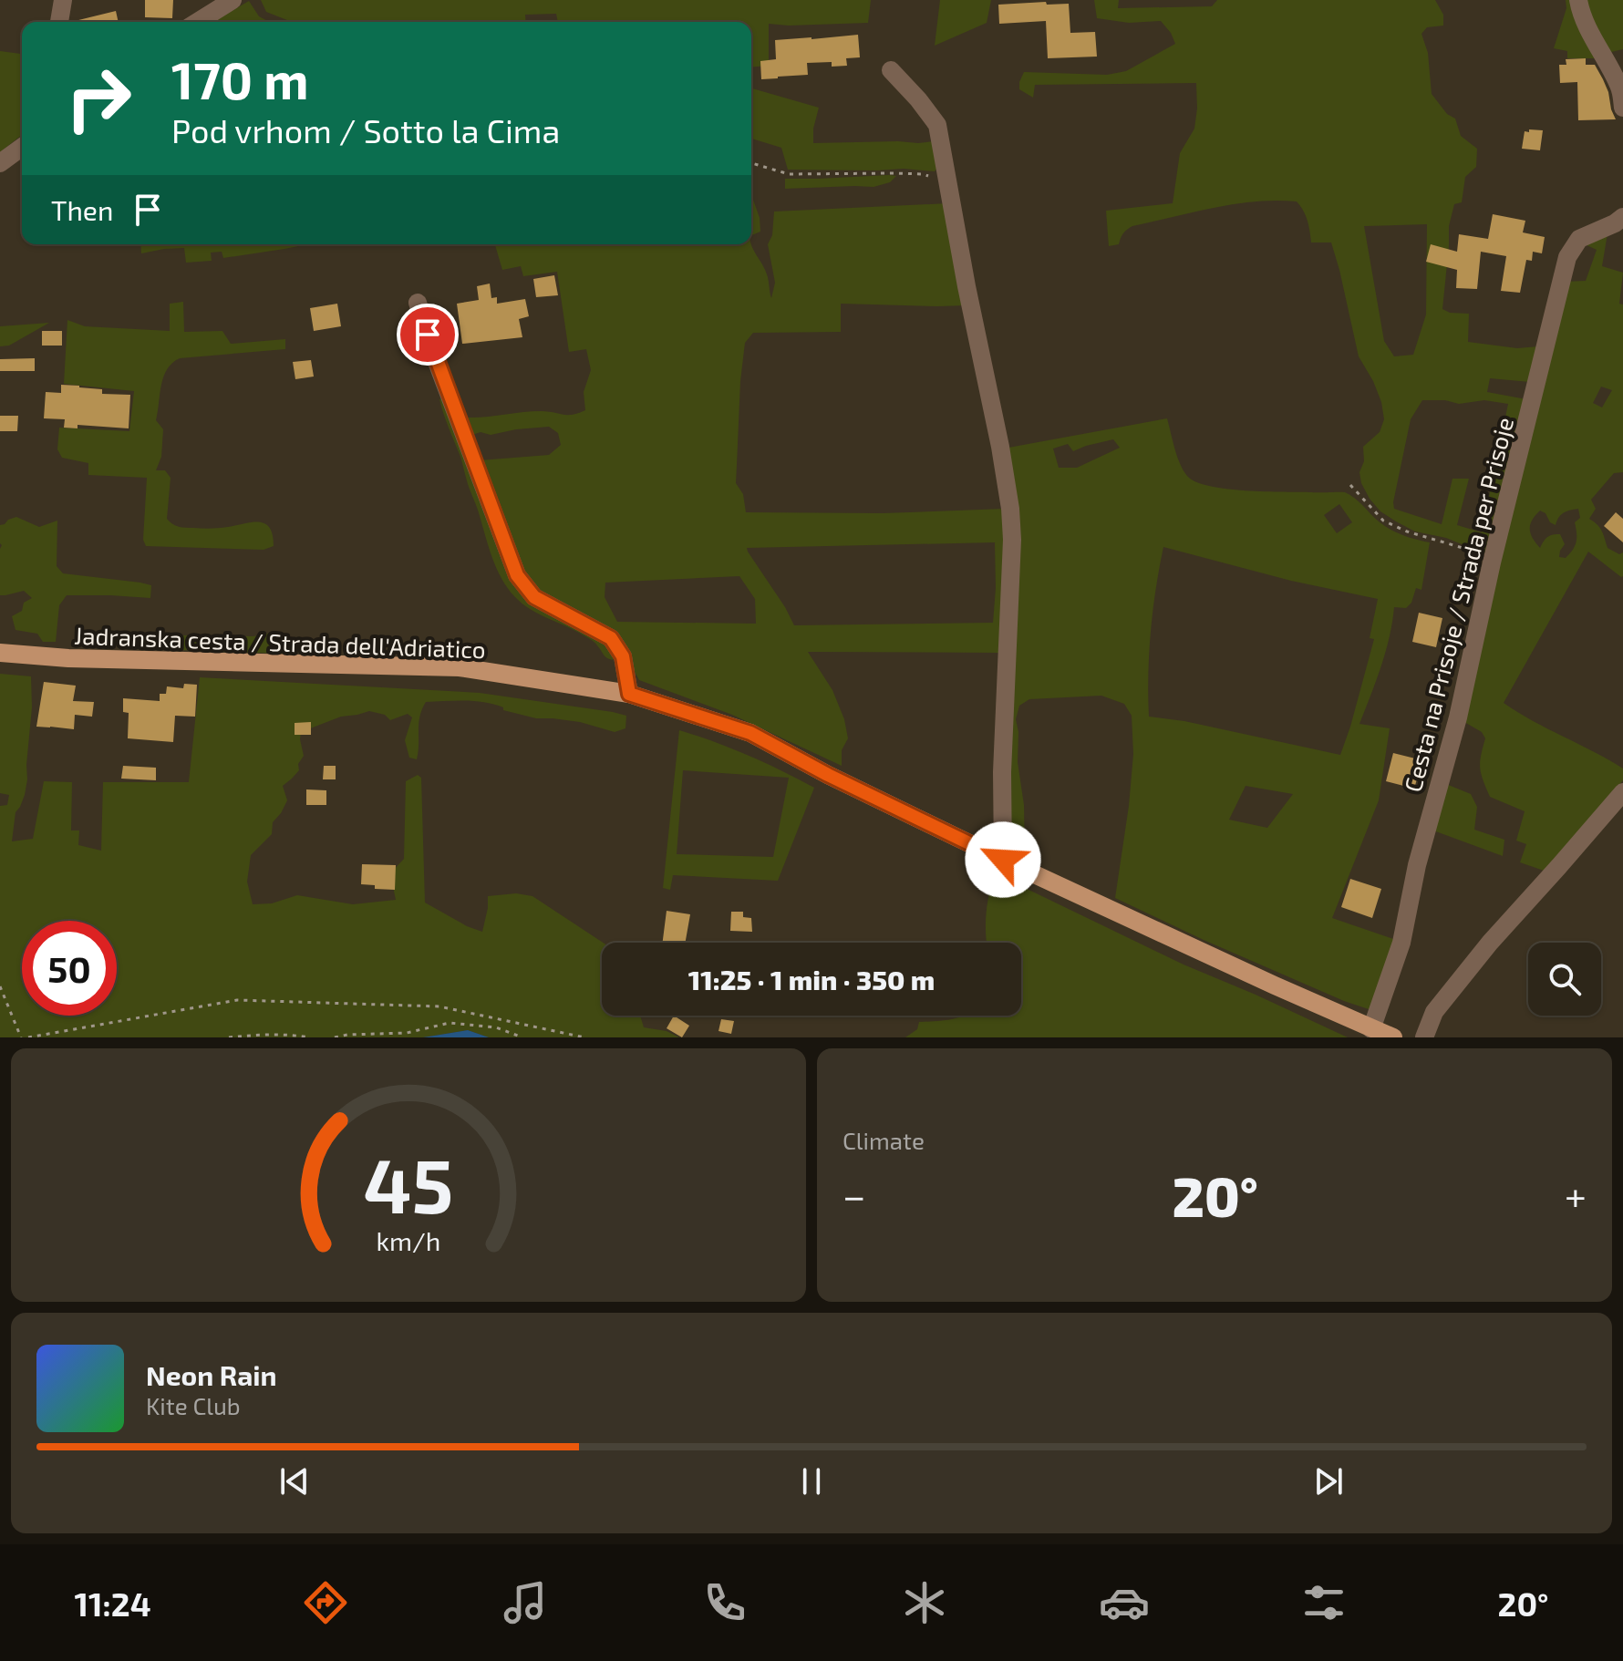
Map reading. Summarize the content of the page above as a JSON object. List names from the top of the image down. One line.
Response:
{"streets":{"main road":["Jadranska cesta / Strada dell'Adriatico"],"street":["Cesta na Prisoje / Strada per Prisoje"]},"crossings":[["Cesta na Prisoje / Strada per Prisoje","Jadranska cesta / Strada dell'Adriatico"]],"page":{"turn":["170 m","Pod vrhom / Sotto la Cima"],"then":"Then","limit":"50","trip":"11:25 · 1 min · 350 m","tile":"Climate","heat":["−","20°","+"],"song":["Neon Rain","Kite Club"],"tabs":["11:24","20°"],"gauge":["45","km/h"]}}
